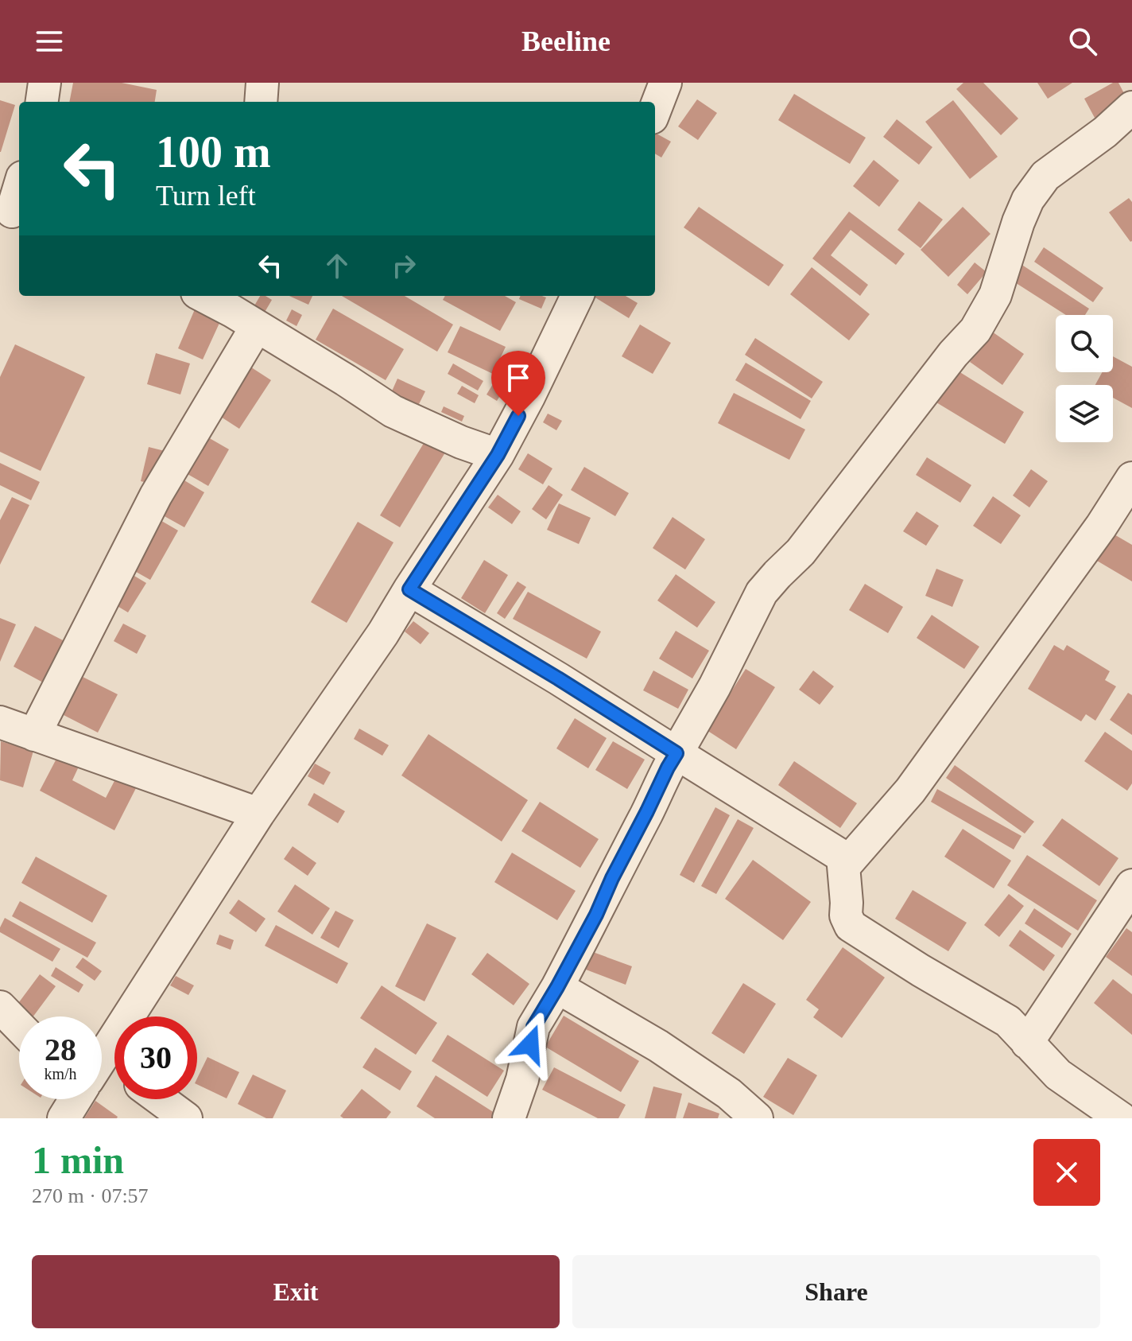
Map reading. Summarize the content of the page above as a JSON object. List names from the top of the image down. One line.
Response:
{"page":{"header":"Beeline","turn":["100 m","Turn left"],"speed":"28 km/h","limit":"30","heading":["1 min","270 m · 07:57"],"buttons":["Exit","Share"]}}
